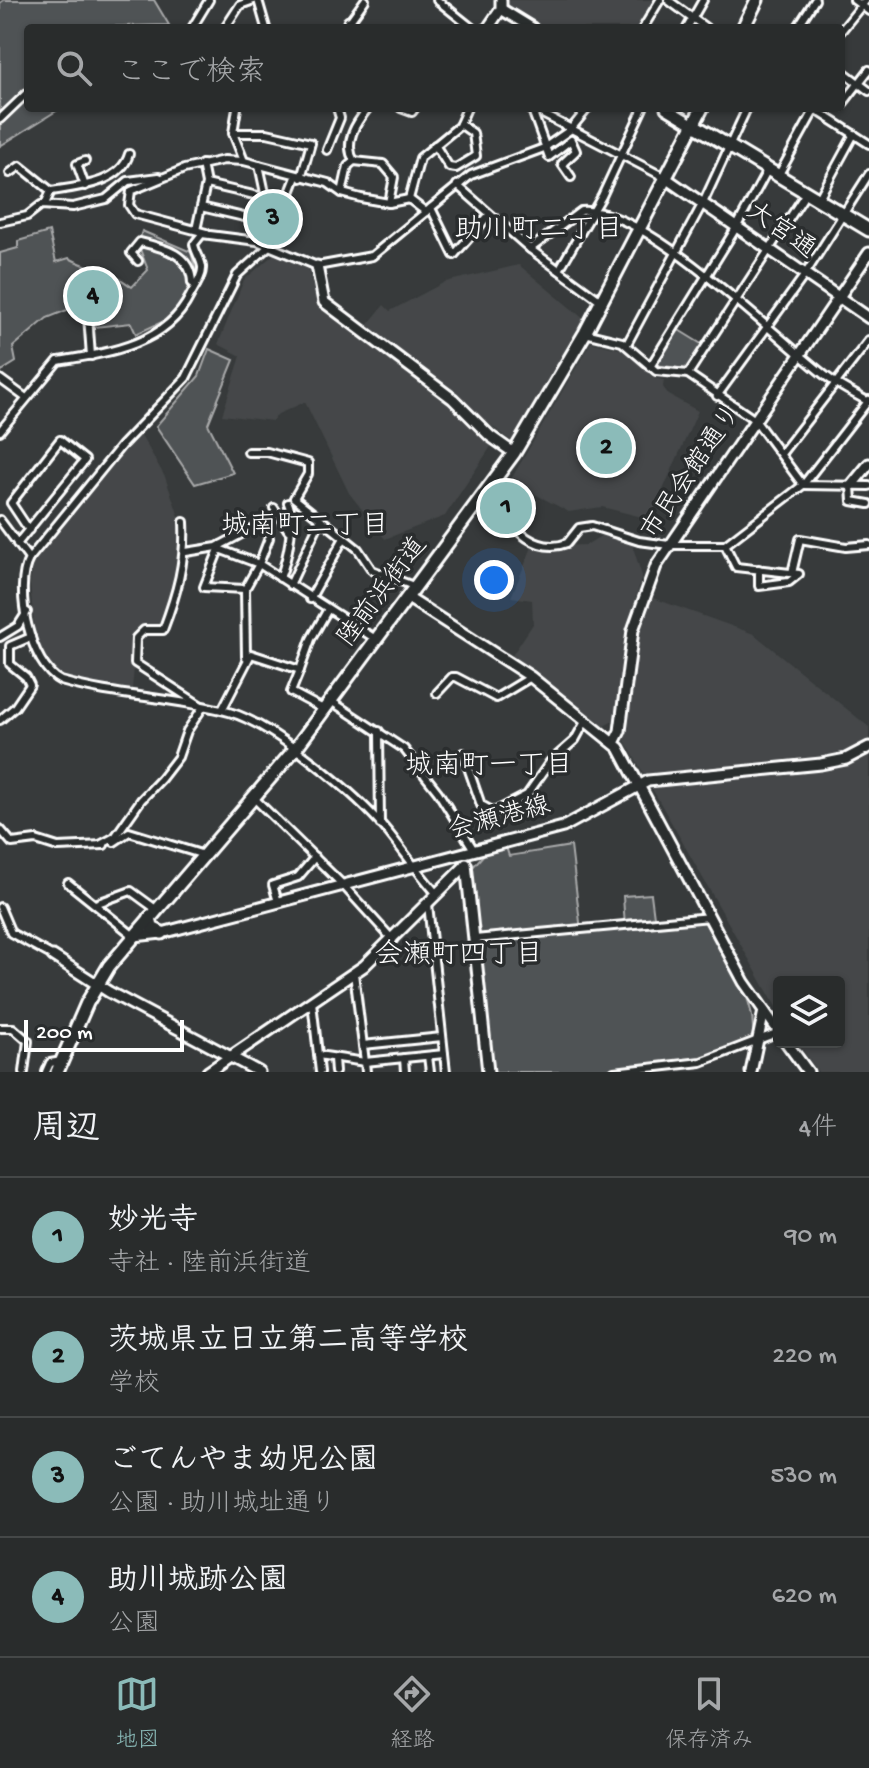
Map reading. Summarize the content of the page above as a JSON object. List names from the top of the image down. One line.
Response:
{"streets":{"highway":["陸前浜街道"],"street":["大宮通","市民会館通り","会瀬港線"]},"crossings":[["大宮通","市民会館通り"],["大宮通","陸前浜街道"],["陸前浜街道","会瀬港線"]],"districts":["助川町二丁目","城南町二丁目","城南町一丁目","会瀬町四丁目"],"scale_bar":"200 m","page":{"search":"ここで検索","pins":["3","4","2","1"],"scale":"200 m","heading":["周辺","4件"],"list":[{"mark":"1","name":"妙光寺","note":"寺社 · 陸前浜街道","value":"90 m"},{"mark":"2","name":"茨城県立日立第二高等学校","note":"学校","value":"220 m"},{"mark":"3","name":"ごてんやま幼児公園","note":"公園 · 助川城址通り","value":"530 m"},{"mark":"4","name":"助川城跡公園","note":"公園","value":"620 m"}],"nav":["地図","経路","保存済み"]}}
